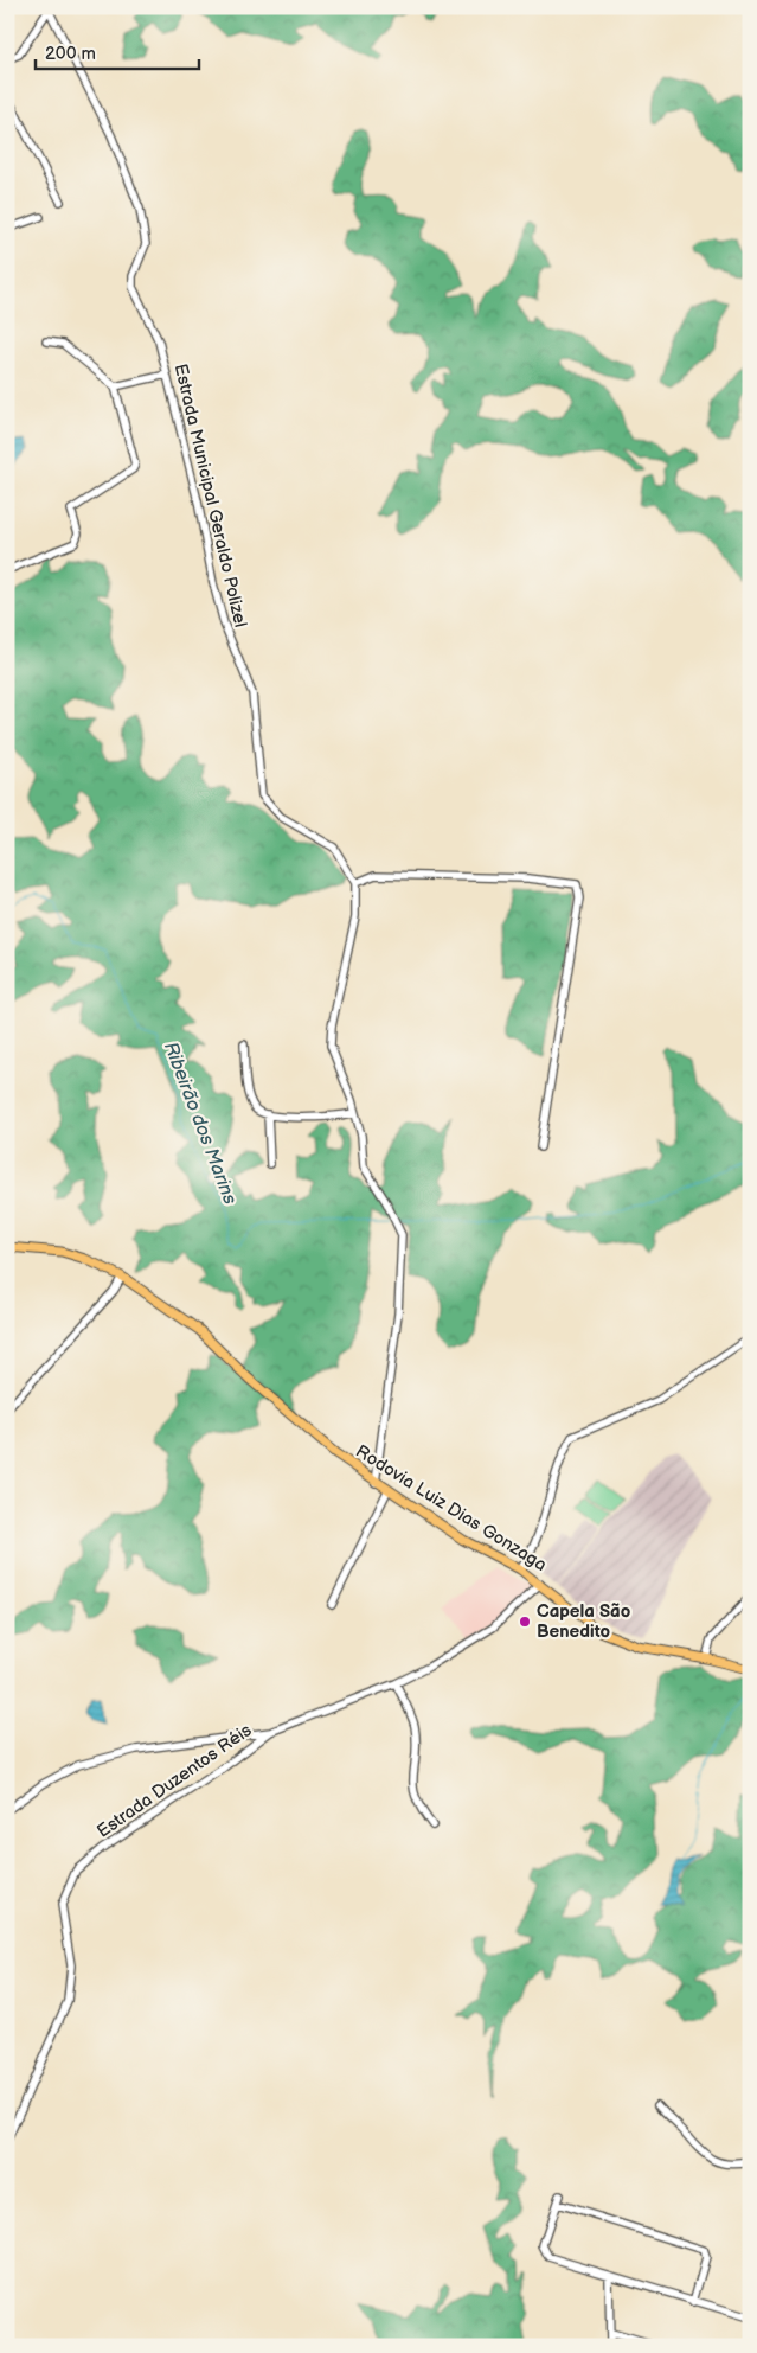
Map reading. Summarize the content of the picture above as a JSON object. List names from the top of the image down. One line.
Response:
{"streets":{"main road":["Rodovia Luiz Dias Gonzaga"],"street":["Estrada Municipal Geraldo Polizel","Estrada Duzentos Réis"]},"crossings":[["Rodovia Luiz Dias Gonzaga","Estrada Duzentos Réis"]],"water":["Ribeirão dos Marins"],"places":["Capela São Benedito"],"scale_bar":"200 m"}
